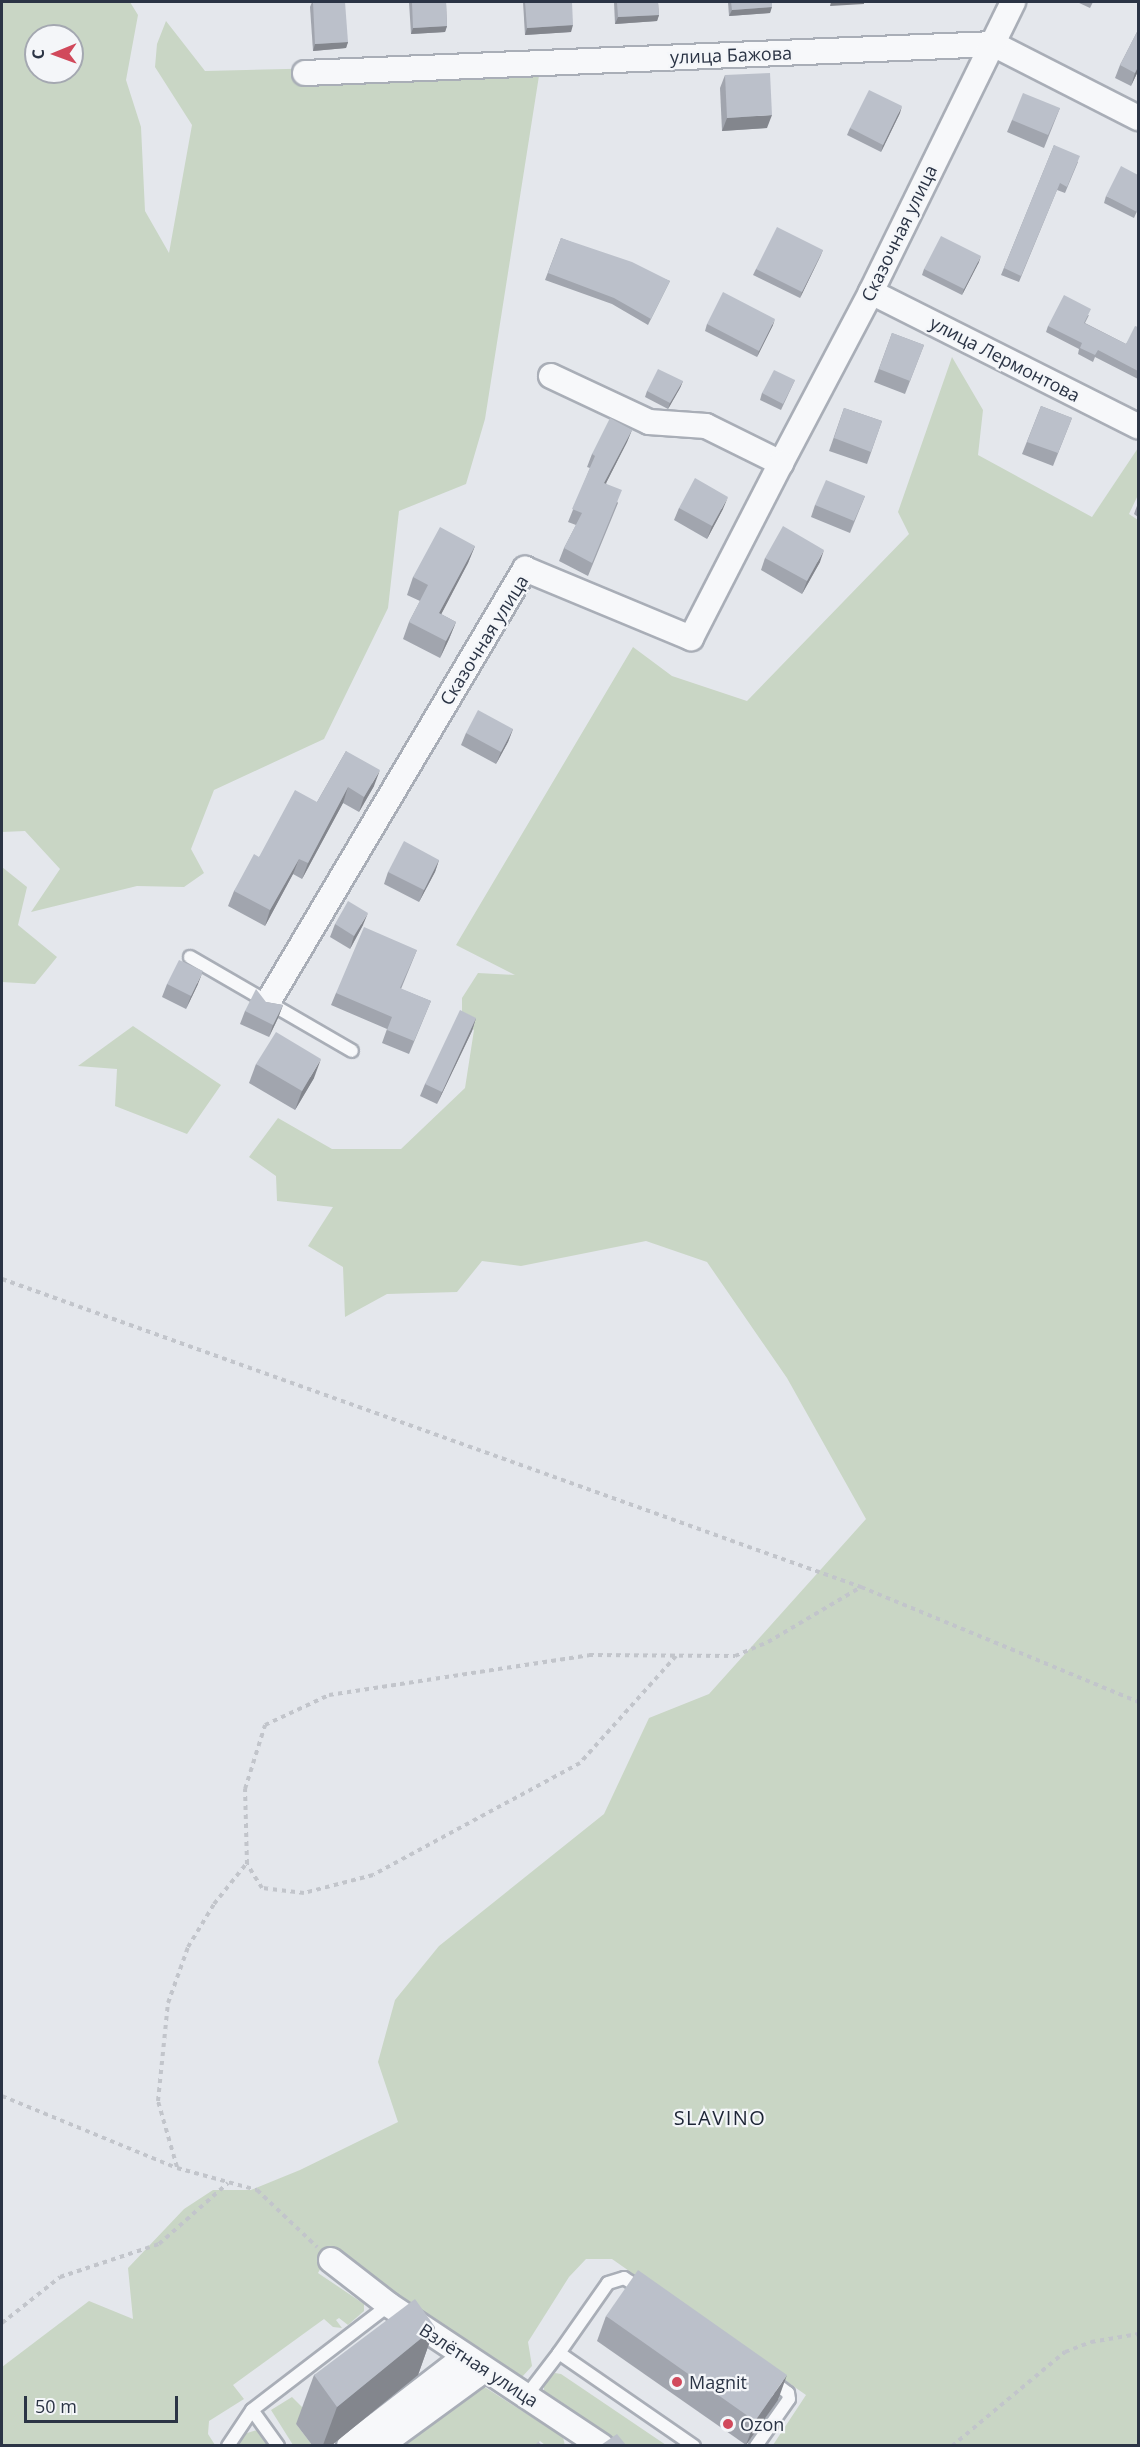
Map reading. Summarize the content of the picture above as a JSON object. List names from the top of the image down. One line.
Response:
{"streets":{"street":["улица Бажова","Сказочная улица","улица Лермонтова","Взлётная улица"]},"crossings":[["улица Бажова","Сказочная улица"],["Сказочная улица","улица Лермонтова"]],"districts":["SLAVINO"],"places":["Magnit","Ozon"],"scale_bar":"50 m","north":"left"}
